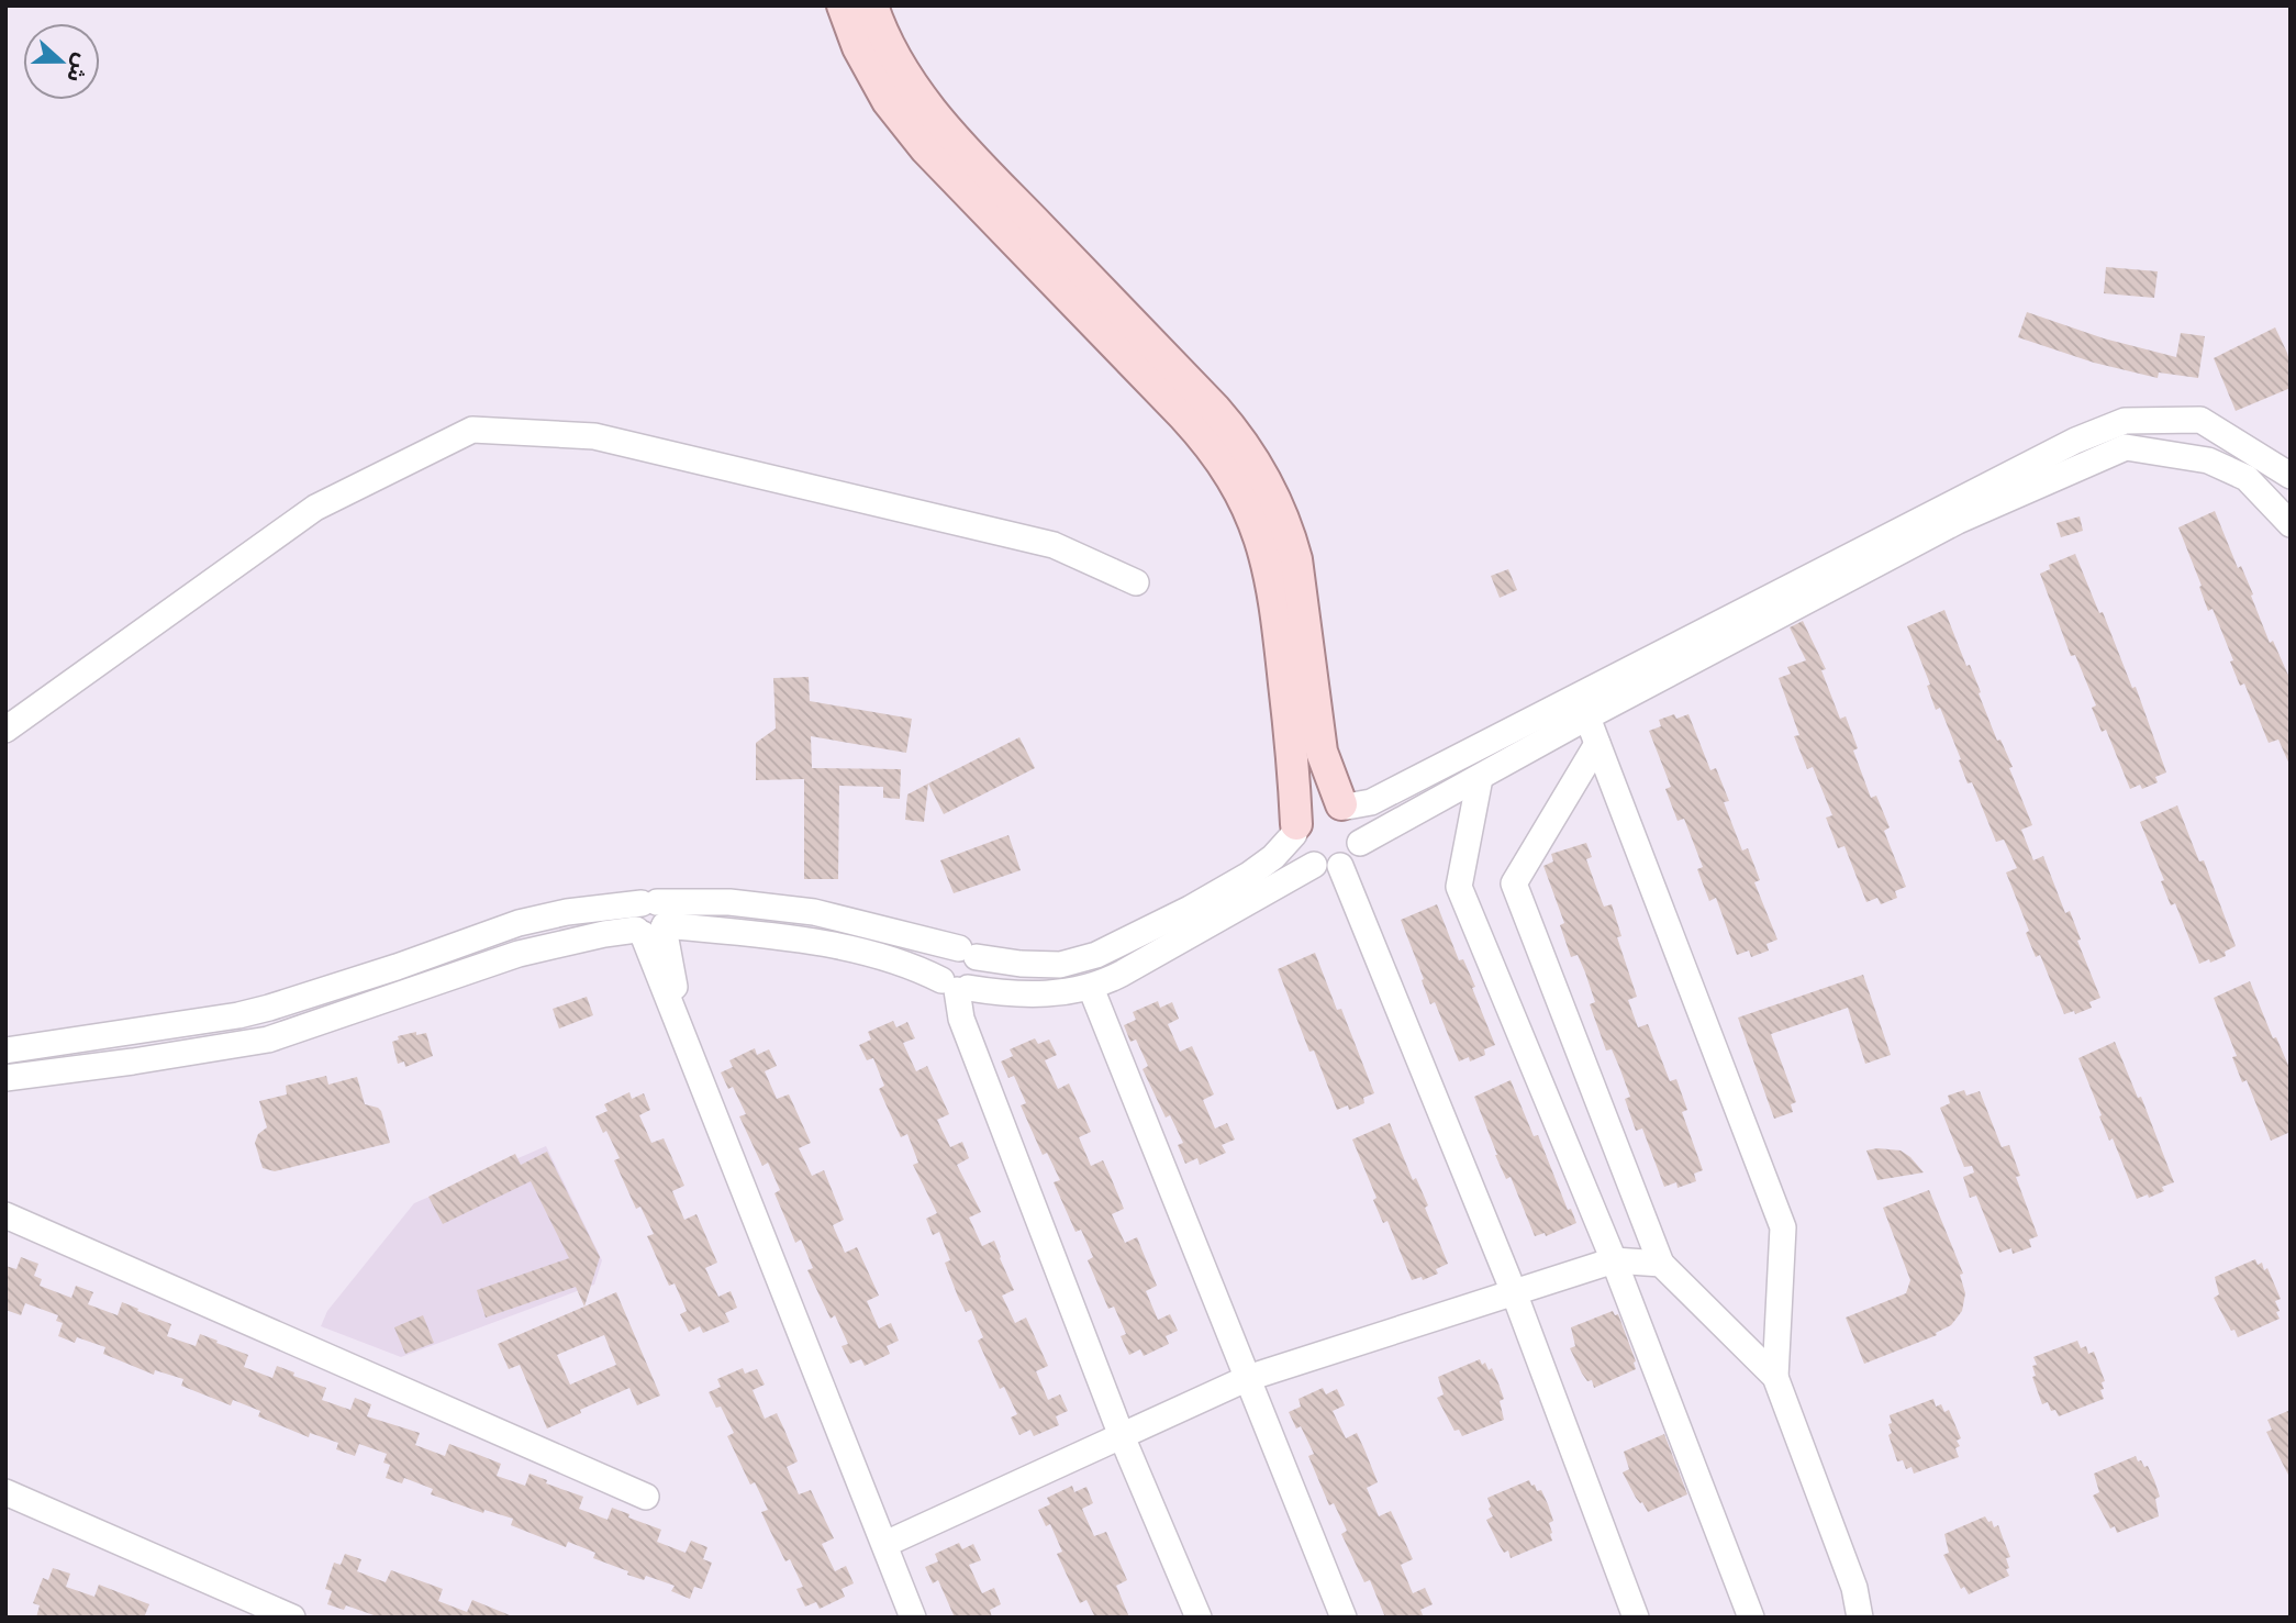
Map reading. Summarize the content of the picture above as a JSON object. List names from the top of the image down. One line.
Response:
{"north":"right"}
